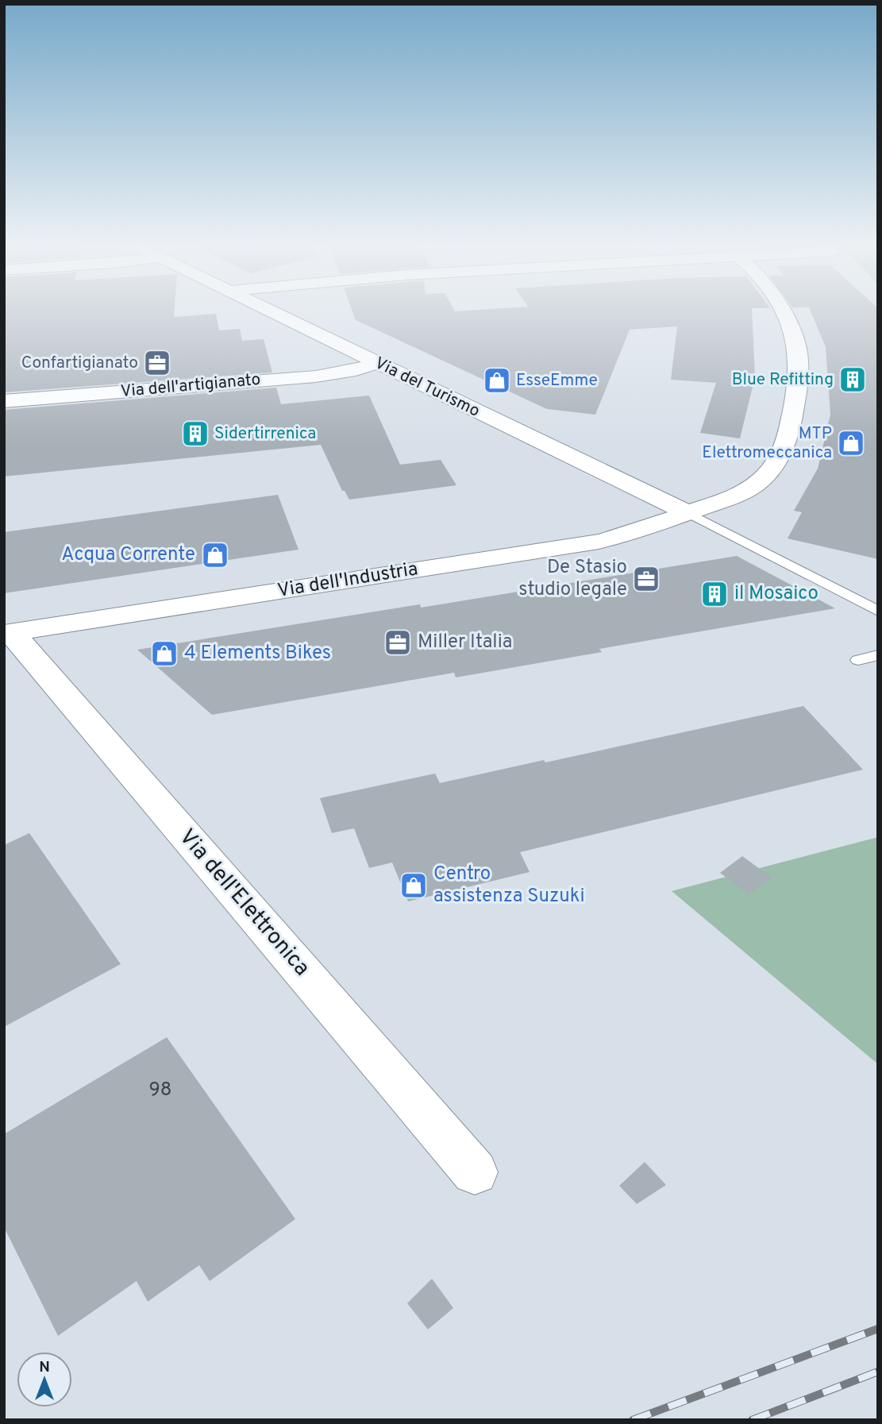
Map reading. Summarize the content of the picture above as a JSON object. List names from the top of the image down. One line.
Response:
{"streets":{"street":["Via dell'artigianato","Via del Turismo","Via dell'Industria","Via dell'Elettronica"]},"crossings":[["Via dell'artigianato","Via del Turismo"],["Via del Turismo","Via dell'Industria"],["Via dell'Industria","Via dell'Elettronica"]],"places":{"office":["Confartigianato","De Stasio studio legale","Miller Italia"],"building":["Blue Refitting","Sidertirrenica","il Mosaico"],"shop":["EsseEmme","MTP Elettromeccanica","Acqua Corrente","4 Elements Bikes","Centro assistenza Suzuki"]},"house_numbers":["98"],"north":"top"}
